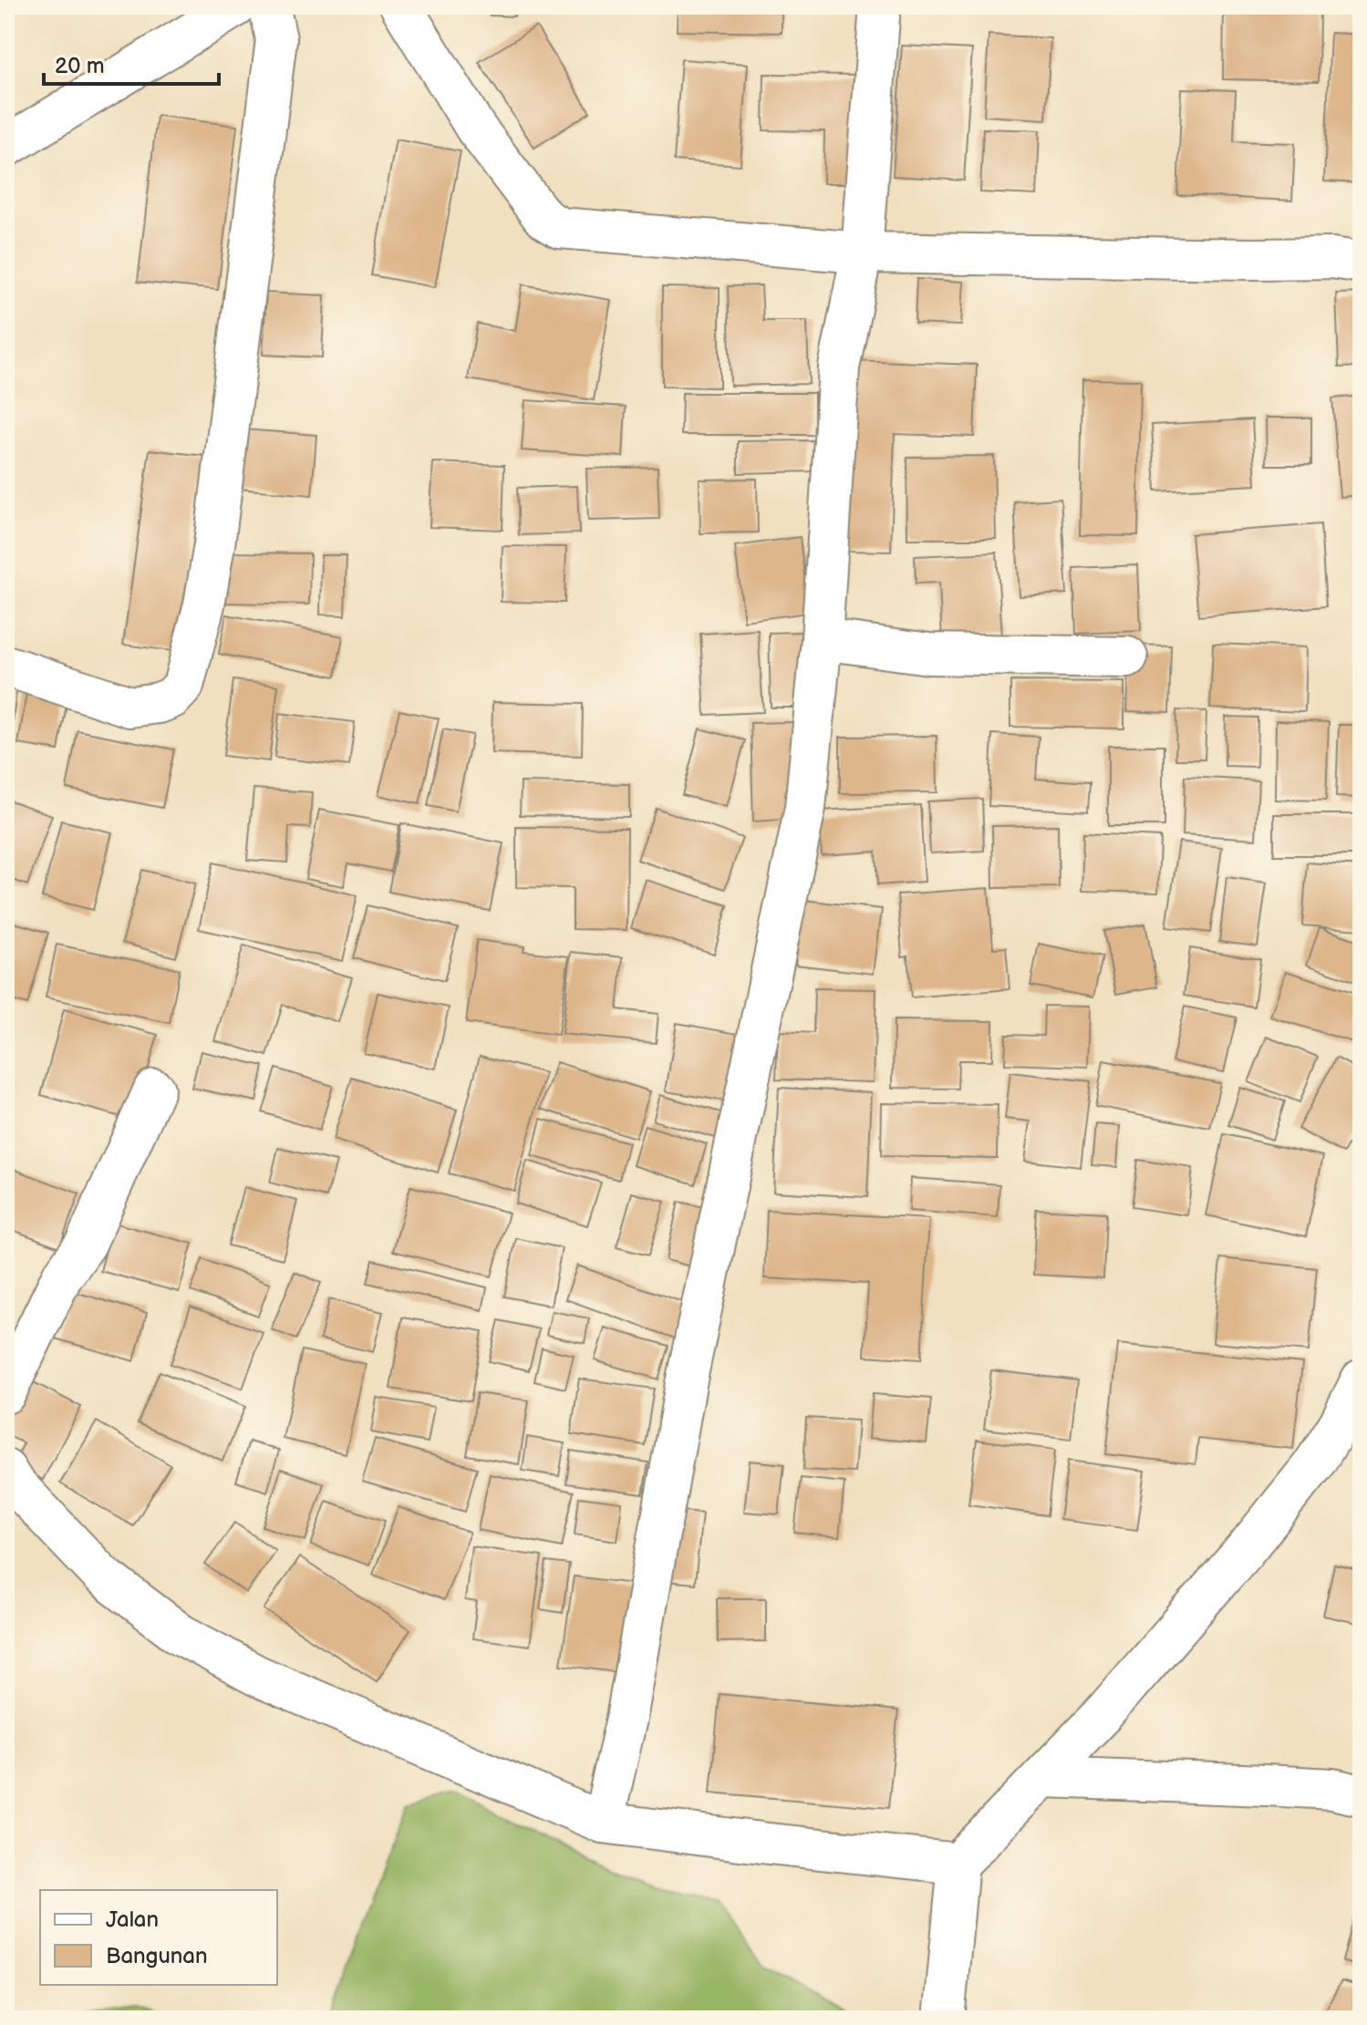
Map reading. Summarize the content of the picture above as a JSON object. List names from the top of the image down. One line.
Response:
{"legend":["Jalan","Bangunan"],"scale_bar":"20 m"}
